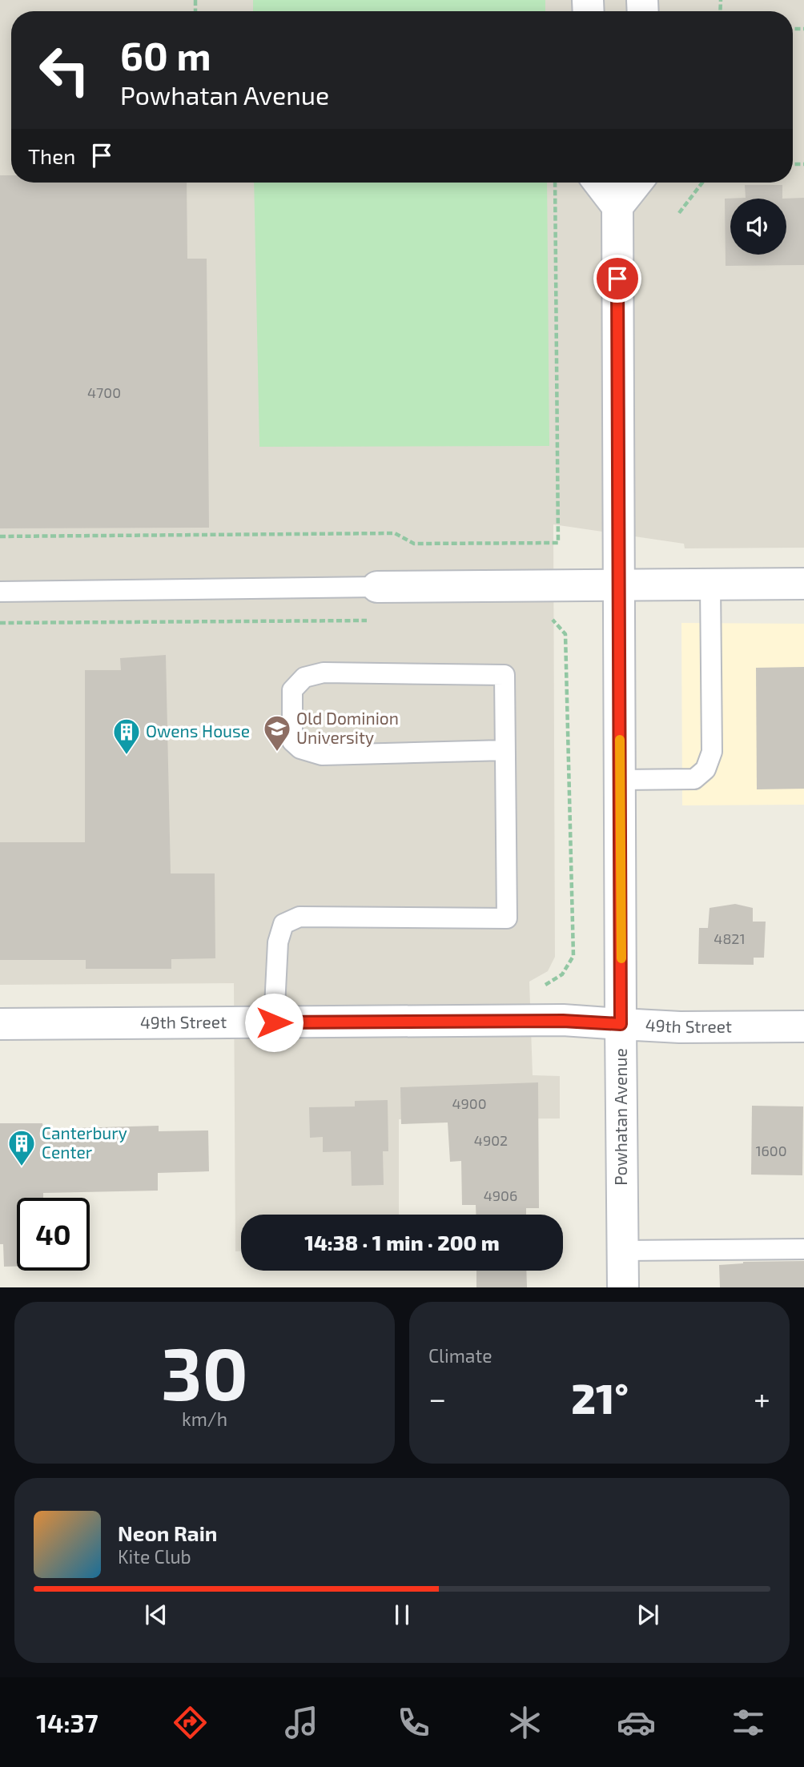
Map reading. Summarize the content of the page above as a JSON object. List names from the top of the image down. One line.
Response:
{"streets":{"street":["49th Street","Powhatan Avenue"]},"crossings":[["49th Street","Powhatan Avenue"]],"places":{"school or university":["Old Dominion University"],"building":["Owens House","Canterbury Center"]},"house_numbers":["4700","4821","4900","4902","1600","4906"],"page":{"turn":["60 m","Powhatan Avenue"],"then":"Then","limit":"40","trip":"14:38 · 1 min · 200 m","tile":[["30","km/h"],"Climate"],"heat":["−","21°","+"],"song":["Neon Rain","Kite Club"],"tabs":"14:37"}}
